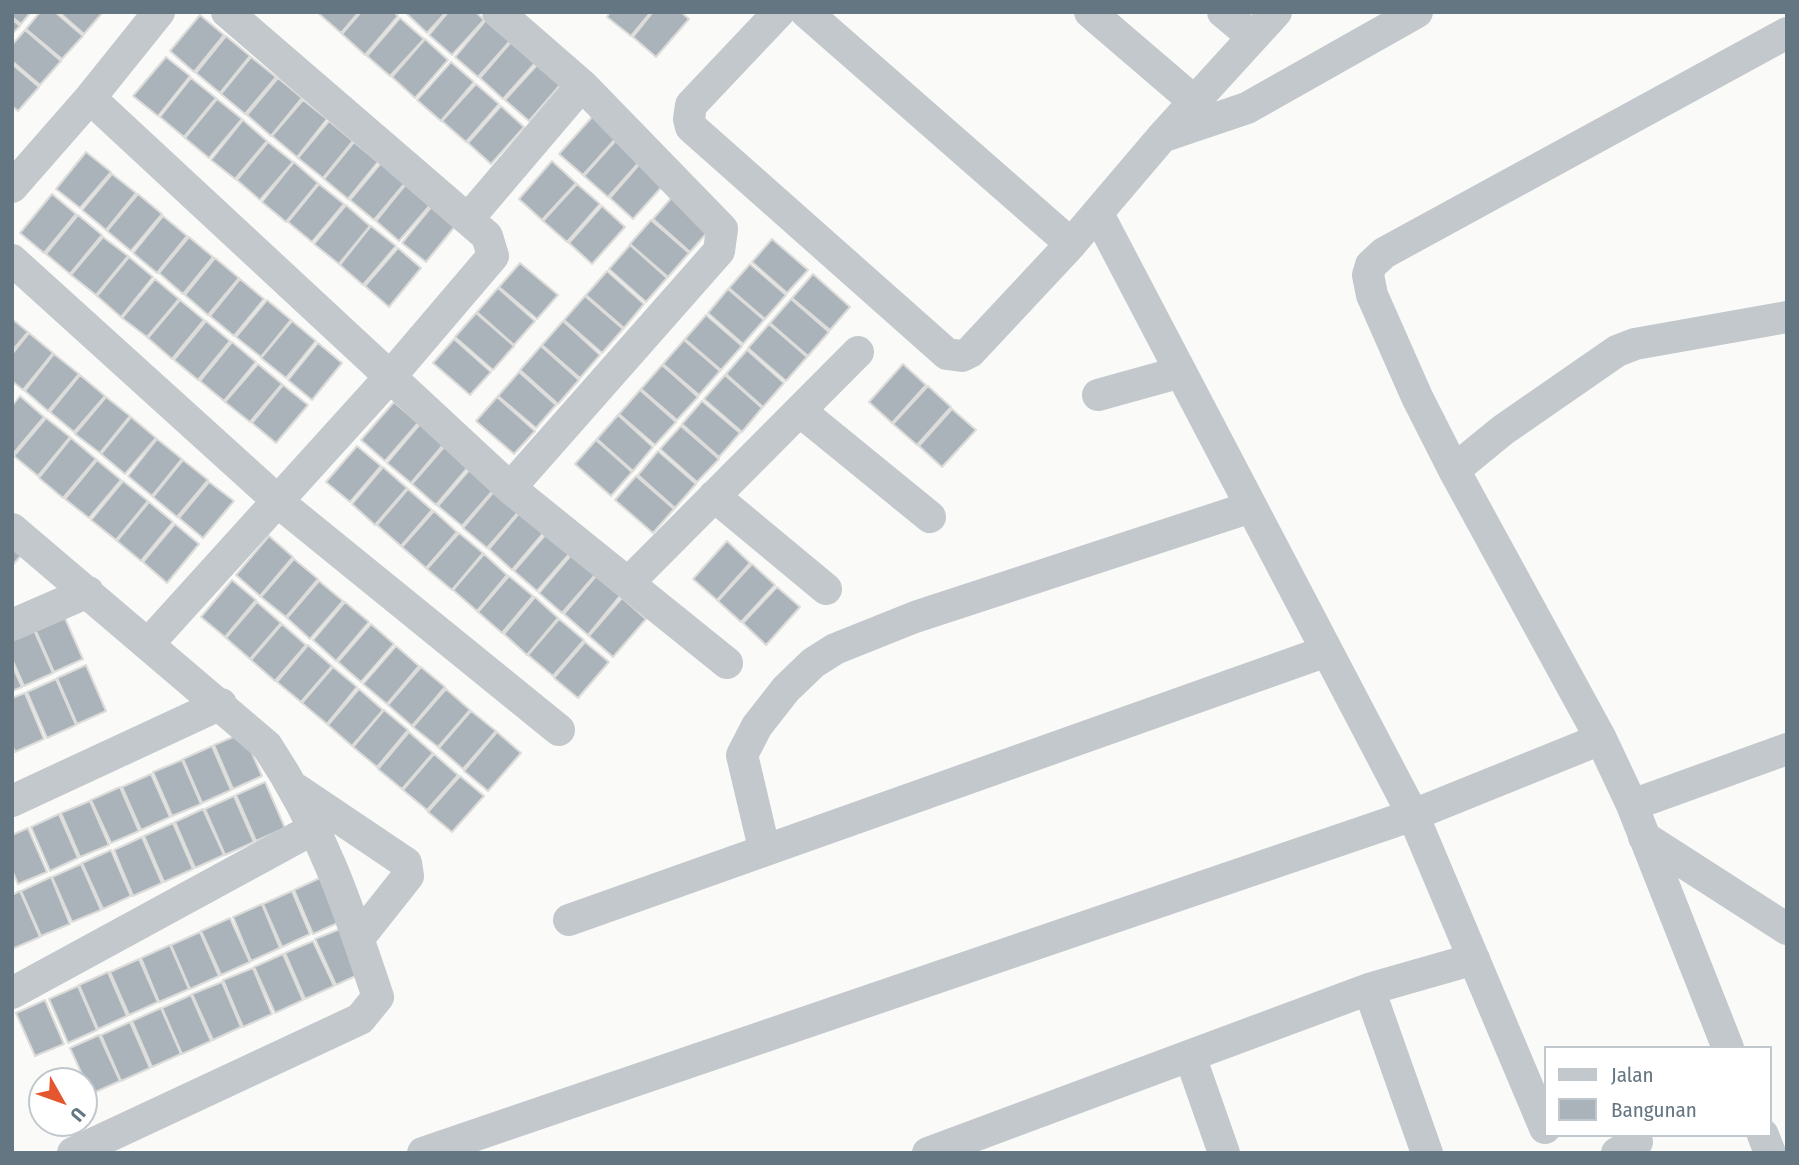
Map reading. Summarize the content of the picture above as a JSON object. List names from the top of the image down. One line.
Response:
{"legend":["Jalan","Bangunan"],"north":"bottom right"}
